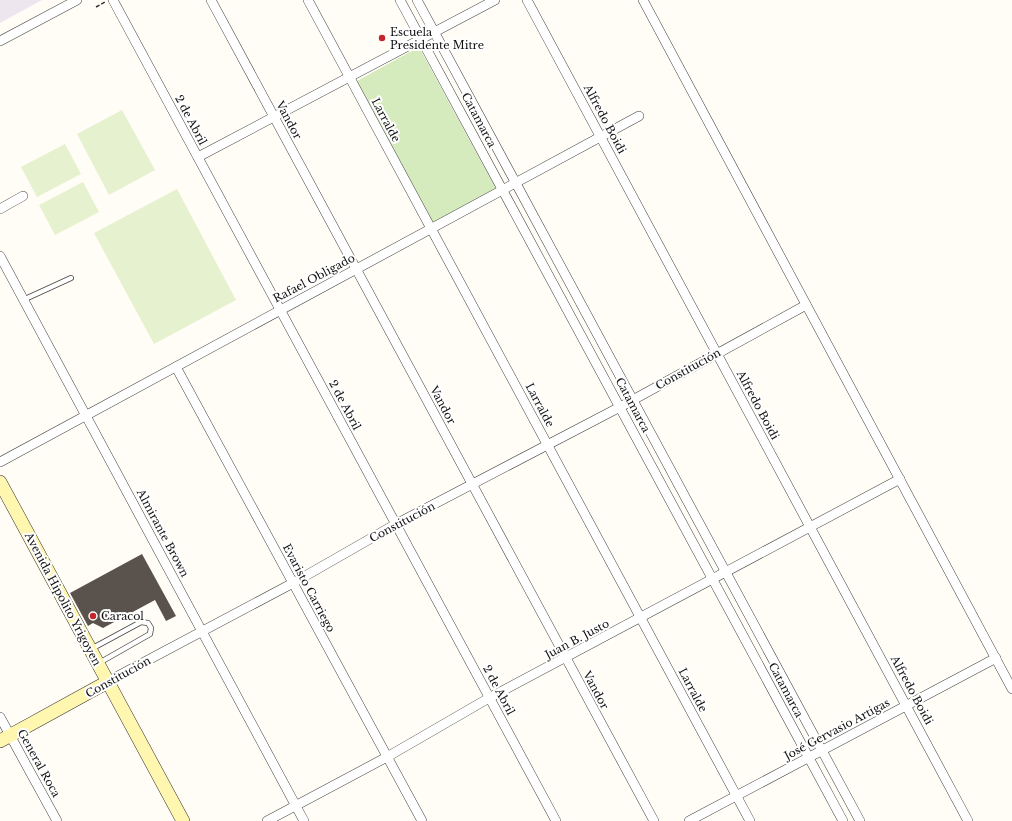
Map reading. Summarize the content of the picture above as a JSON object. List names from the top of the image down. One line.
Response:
{"streets":{"main road":["Constitución","Avenida Hipolito Yrigoyen"],"street":["Alfredo Boidi","2 de Abril","Vandor","Larralde","Catamarca","Rafael Obligado","Almirante Brown","Evaristo Carriego","Juan B. Justo","José Gervasio Artigas","General Roca"]},"crossings":[["Alfredo Boidi","Rafael Obligado"],["Alfredo Boidi","Constitución"],["Alfredo Boidi","Juan B. Justo"],["Alfredo Boidi","José Gervasio Artigas"],["2 de Abril","Rafael Obligado"],["2 de Abril","Constitución"],["2 de Abril","Juan B. Justo"],["Vandor","Rafael Obligado"],["Vandor","Constitución"],["Vandor","Juan B. Justo"],["Larralde","Rafael Obligado"],["Larralde","Constitución"],["Larralde","Juan B. Justo"],["Larralde","José Gervasio Artigas"],["Catamarca","Rafael Obligado"],["Catamarca","Constitución"],["Catamarca","Juan B. Justo"],["Catamarca","José Gervasio Artigas"],["Rafael Obligado","Almirante Brown"],["Rafael Obligado","Evaristo Carriego"],["Constitución","Almirante Brown"],["Constitución","Evaristo Carriego"],["Constitución","Avenida Hipolito Yrigoyen"],["Constitución","General Roca"],["Almirante Brown","Juan B. Justo"],["Evaristo Carriego","Juan B. Justo"]],"places":["Escuela Presidente Mitre","Caracol"]}
